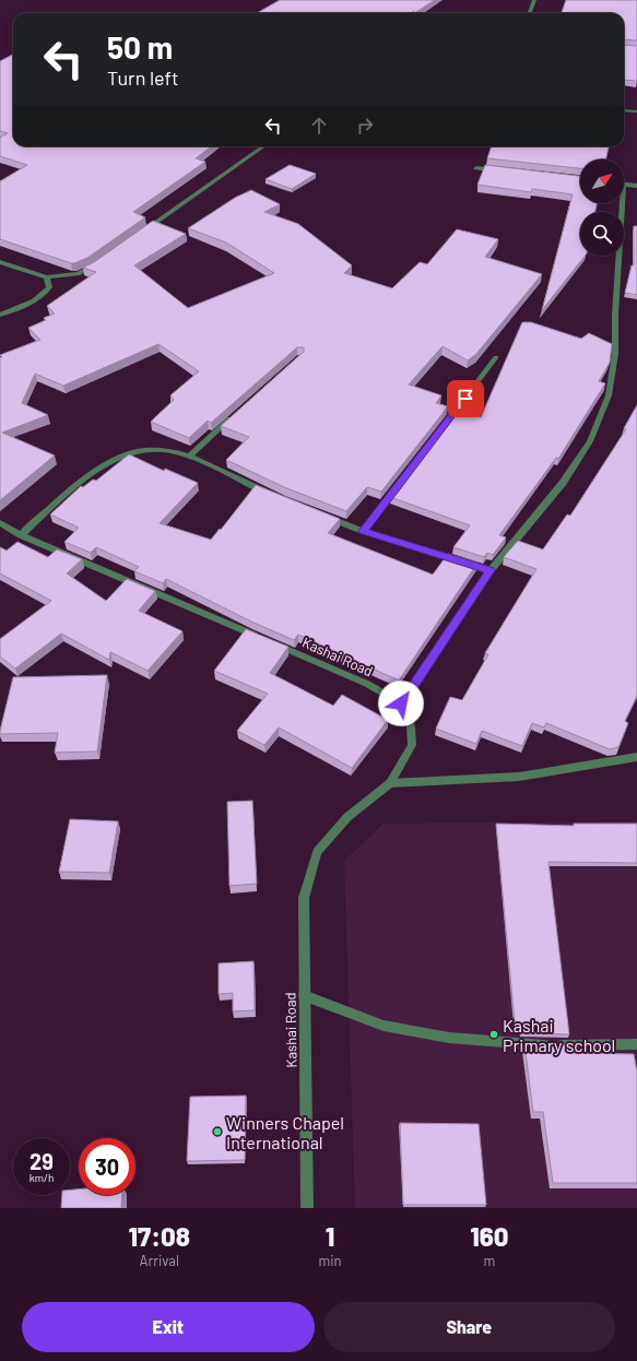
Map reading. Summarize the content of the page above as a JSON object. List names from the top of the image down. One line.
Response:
{"streets":{"street":["Kashai Road"]},"places":["Kashai Primary school","Winners Chapel International"],"north":"top right","page":{"turn":["50 m","Turn left"],"speed":"29 km/h","limit":"30","eta":["17:08","Arrival","1","min","160","m"],"buttons":["Exit","Share"]}}
